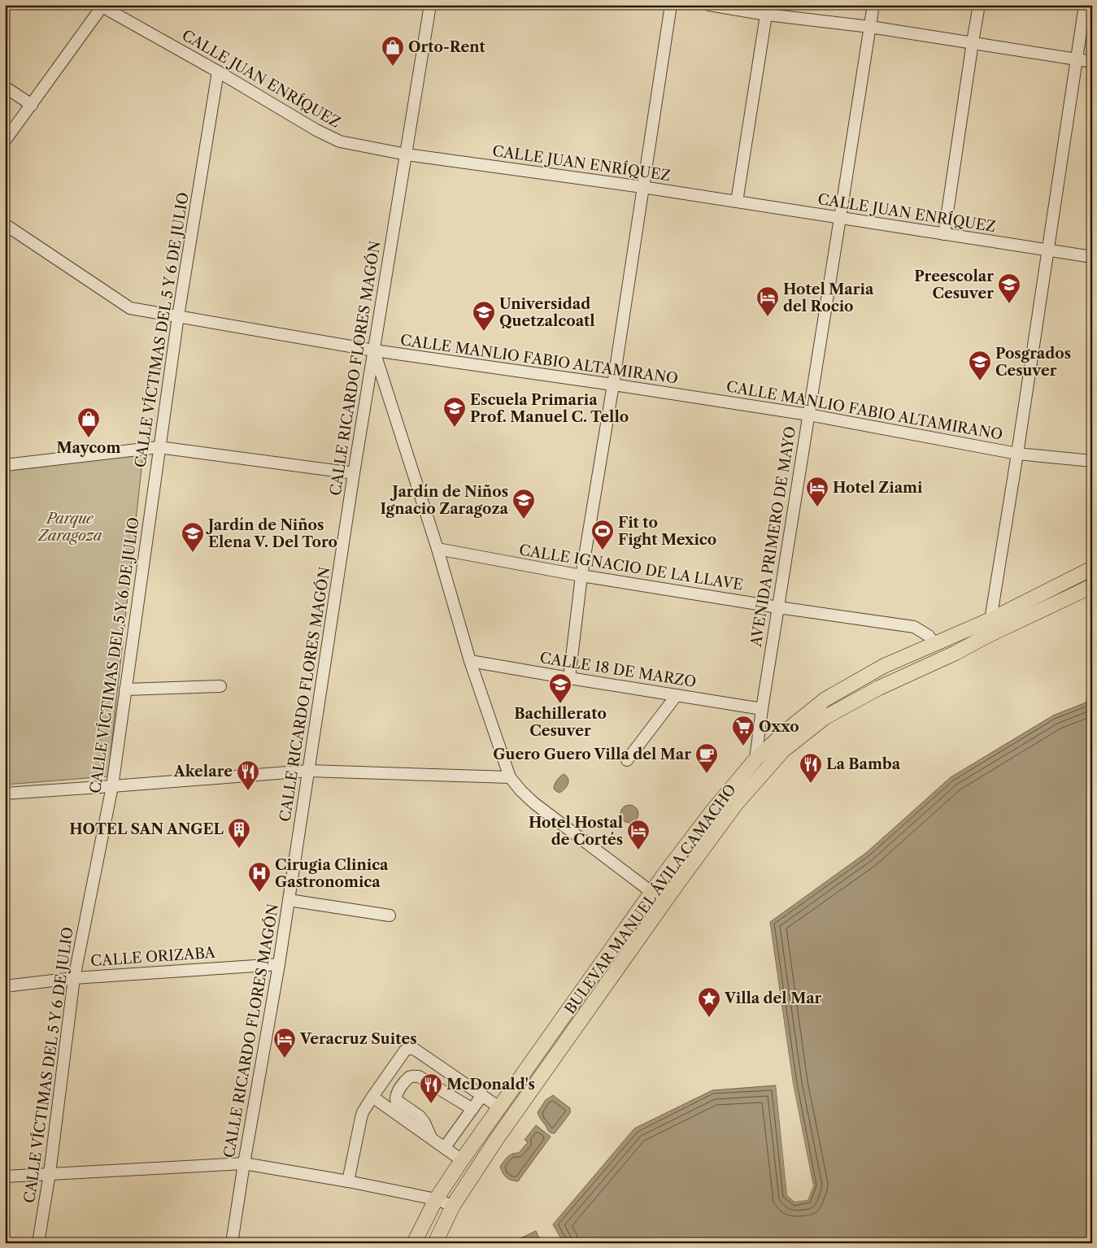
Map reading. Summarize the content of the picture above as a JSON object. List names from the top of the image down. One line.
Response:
{"streets":{"main road":["BULEVAR MANUEL ÁVILA CAMACHO"],"street":["CALLE JUAN ENRÍQUEZ","CALLE VÍCTIMAS DEL 5 Y 6 DE JULIO","CALLE MANLIO FABIO ALTAMIRANO","CALLE RICARDO FLORES MAGÓN","AVENIDA PRIMERO DE MAYO","CALLE IGNACIO DE LA LLAVE","CALLE 18 DE MARZO","CALLE ORIZABA"]},"crossings":[["CALLE JUAN ENRÍQUEZ","CALLE VÍCTIMAS DEL 5 Y 6 DE JULIO"],["CALLE JUAN ENRÍQUEZ","CALLE RICARDO FLORES MAGÓN"],["CALLE JUAN ENRÍQUEZ","AVENIDA PRIMERO DE MAYO"],["CALLE VÍCTIMAS DEL 5 Y 6 DE JULIO","CALLE MANLIO FABIO ALTAMIRANO"],["CALLE VÍCTIMAS DEL 5 Y 6 DE JULIO","CALLE ORIZABA"],["CALLE MANLIO FABIO ALTAMIRANO","CALLE RICARDO FLORES MAGÓN"],["CALLE MANLIO FABIO ALTAMIRANO","AVENIDA PRIMERO DE MAYO"],["CALLE RICARDO FLORES MAGÓN","CALLE ORIZABA"],["AVENIDA PRIMERO DE MAYO","CALLE IGNACIO DE LA LLAVE"],["AVENIDA PRIMERO DE MAYO","CALLE 18 DE MARZO"],["AVENIDA PRIMERO DE MAYO","BULEVAR MANUEL ÁVILA CAMACHO"],["CALLE IGNACIO DE LA LLAVE","BULEVAR MANUEL ÁVILA CAMACHO"]],"parks":["Parque Zaragoza"],"places":{"shop":["Orto-Rent","Maycom"],"school or university":["Preescolar Cesuver","Universidad Quetzalcoatl","Posgrados Cesuver","Escuela Primaria Prof. Manuel C. Tello","Jardín de Niños Ignacio Zaragoza","Jardín de Niños Elena V. Del Toro","Bachillerato Cesuver"],"hotel":["Hotel Maria del Rocio","Hotel Ziami","Hotel Hostal de Cortés","Veracruz Suites"],"sports":["Fit to Fight Mexico"],"supermarket":["Oxxo"],"cafe":["Guero Guero Villa del Mar"],"restaurant":["La Bamba","Akelare","McDonald's"],"building":["HOTEL SAN ANGEL"],"hospital":["Cirugia Clinica Gastronomica"],"place":["Villa del Mar"]}}
